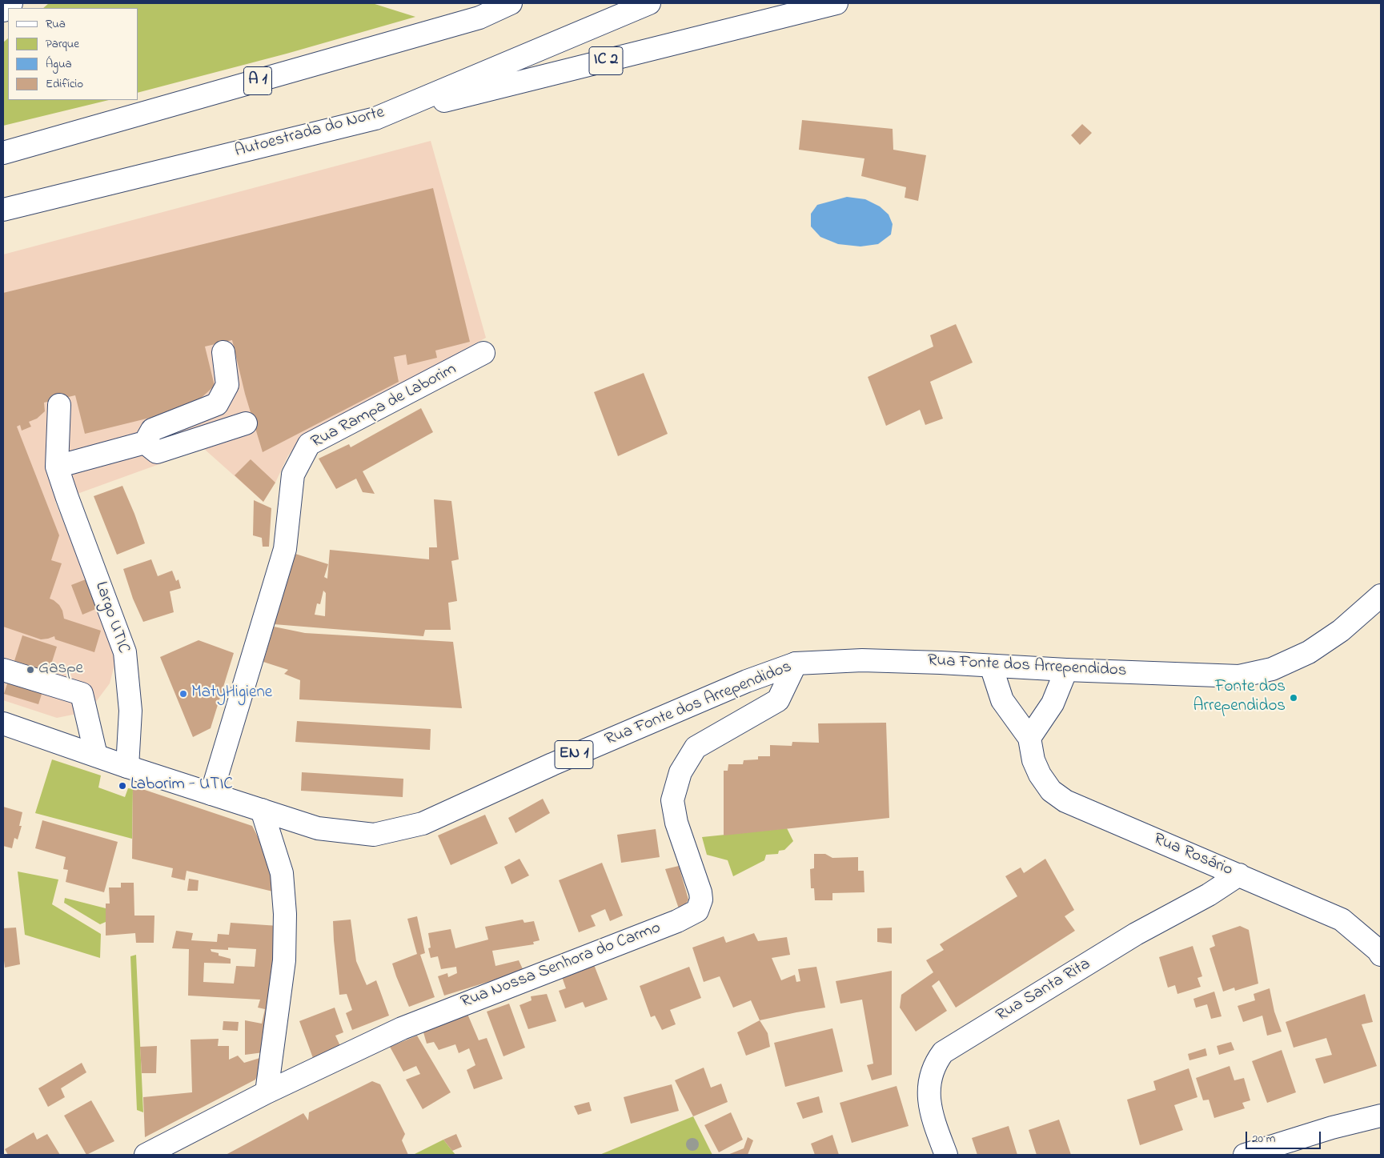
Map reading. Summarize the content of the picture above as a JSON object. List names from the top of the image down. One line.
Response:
{"streets":{"main road":["IC 2","A 1","Autoestrada do Norte","Rua Rampa de Laborim","Largo UTIC","Rua Fonte dos Arrependidos","EN 1","Rua Rosário","Rua Nossa Senhora do Carmo","Rua Santa Rita"]},"crossings":[["IC 2","Autoestrada do Norte"],["Rua Rampa de Laborim","Rua Fonte dos Arrependidos"],["Largo UTIC","Rua Fonte dos Arrependidos"],["Rua Fonte dos Arrependidos","Rua Rosário"],["Rua Fonte dos Arrependidos","Rua Nossa Senhora do Carmo"],["Rua Rosário","Rua Santa Rita"]],"places":["Gaspe","MatyHigiene","Fonte dos Arrependidos","Laborim - UTIC"],"legend":["Rua","Parque","Água","Edifício"],"scale_bar":"20 m"}
